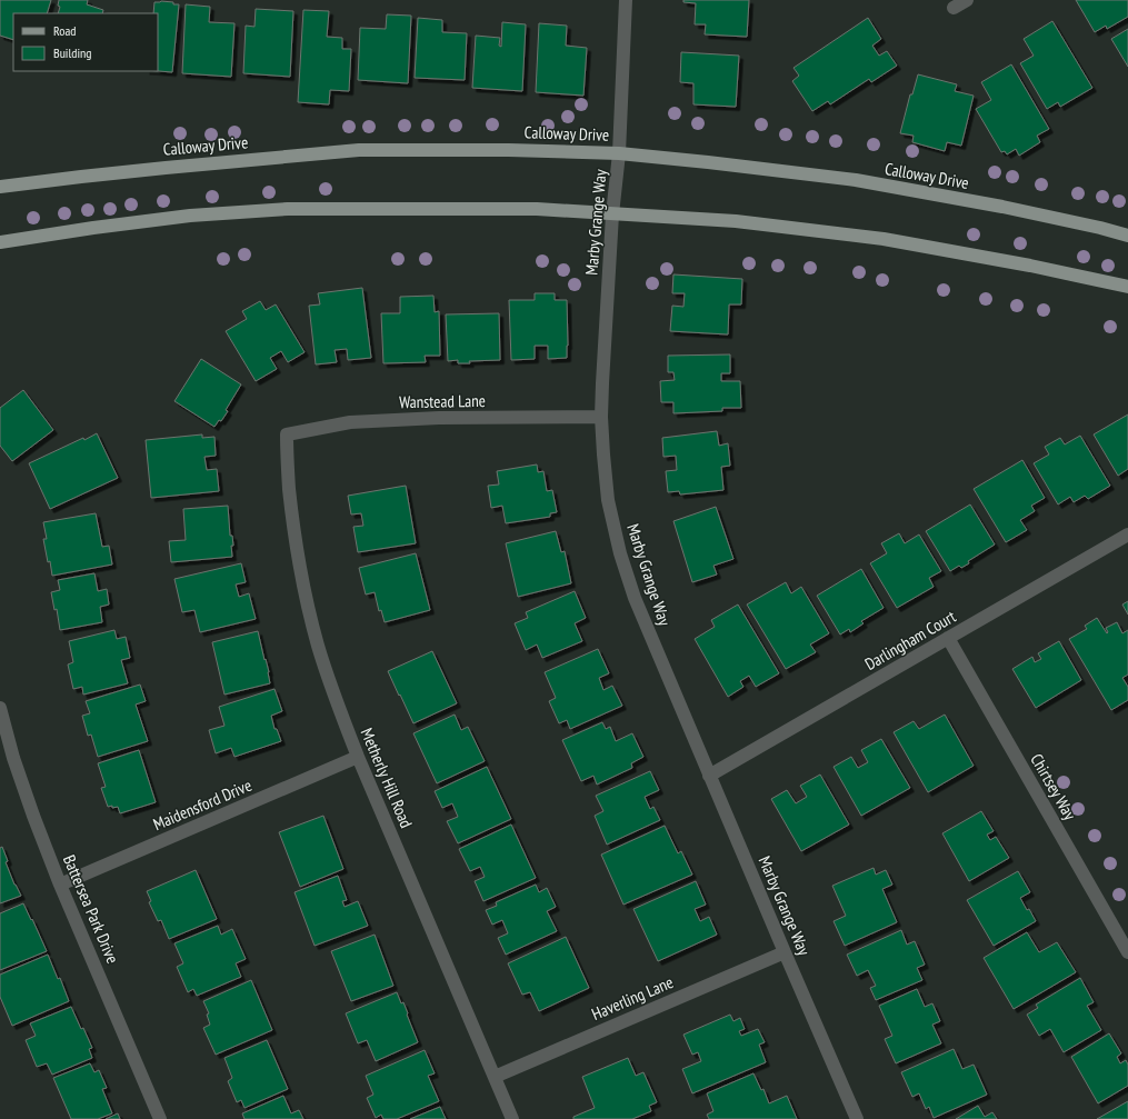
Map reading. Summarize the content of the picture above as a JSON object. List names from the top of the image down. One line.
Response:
{"streets":{"main road":["Calloway Drive"],"street":["Marby Grange Way","Wanstead Lane","Darlingham Court","Metherly Hill Road","Chirtsey Way","Maidensford Drive","Battersea Park Drive","Haverling Lane"]},"crossings":[["Calloway Drive","Marby Grange Way"],["Marby Grange Way","Wanstead Lane"],["Marby Grange Way","Darlingham Court"],["Marby Grange Way","Haverling Lane"],["Wanstead Lane","Metherly Hill Road"],["Darlingham Court","Chirtsey Way"],["Metherly Hill Road","Maidensford Drive"],["Metherly Hill Road","Haverling Lane"],["Maidensford Drive","Battersea Park Drive"]],"legend":["Road","Building"]}
